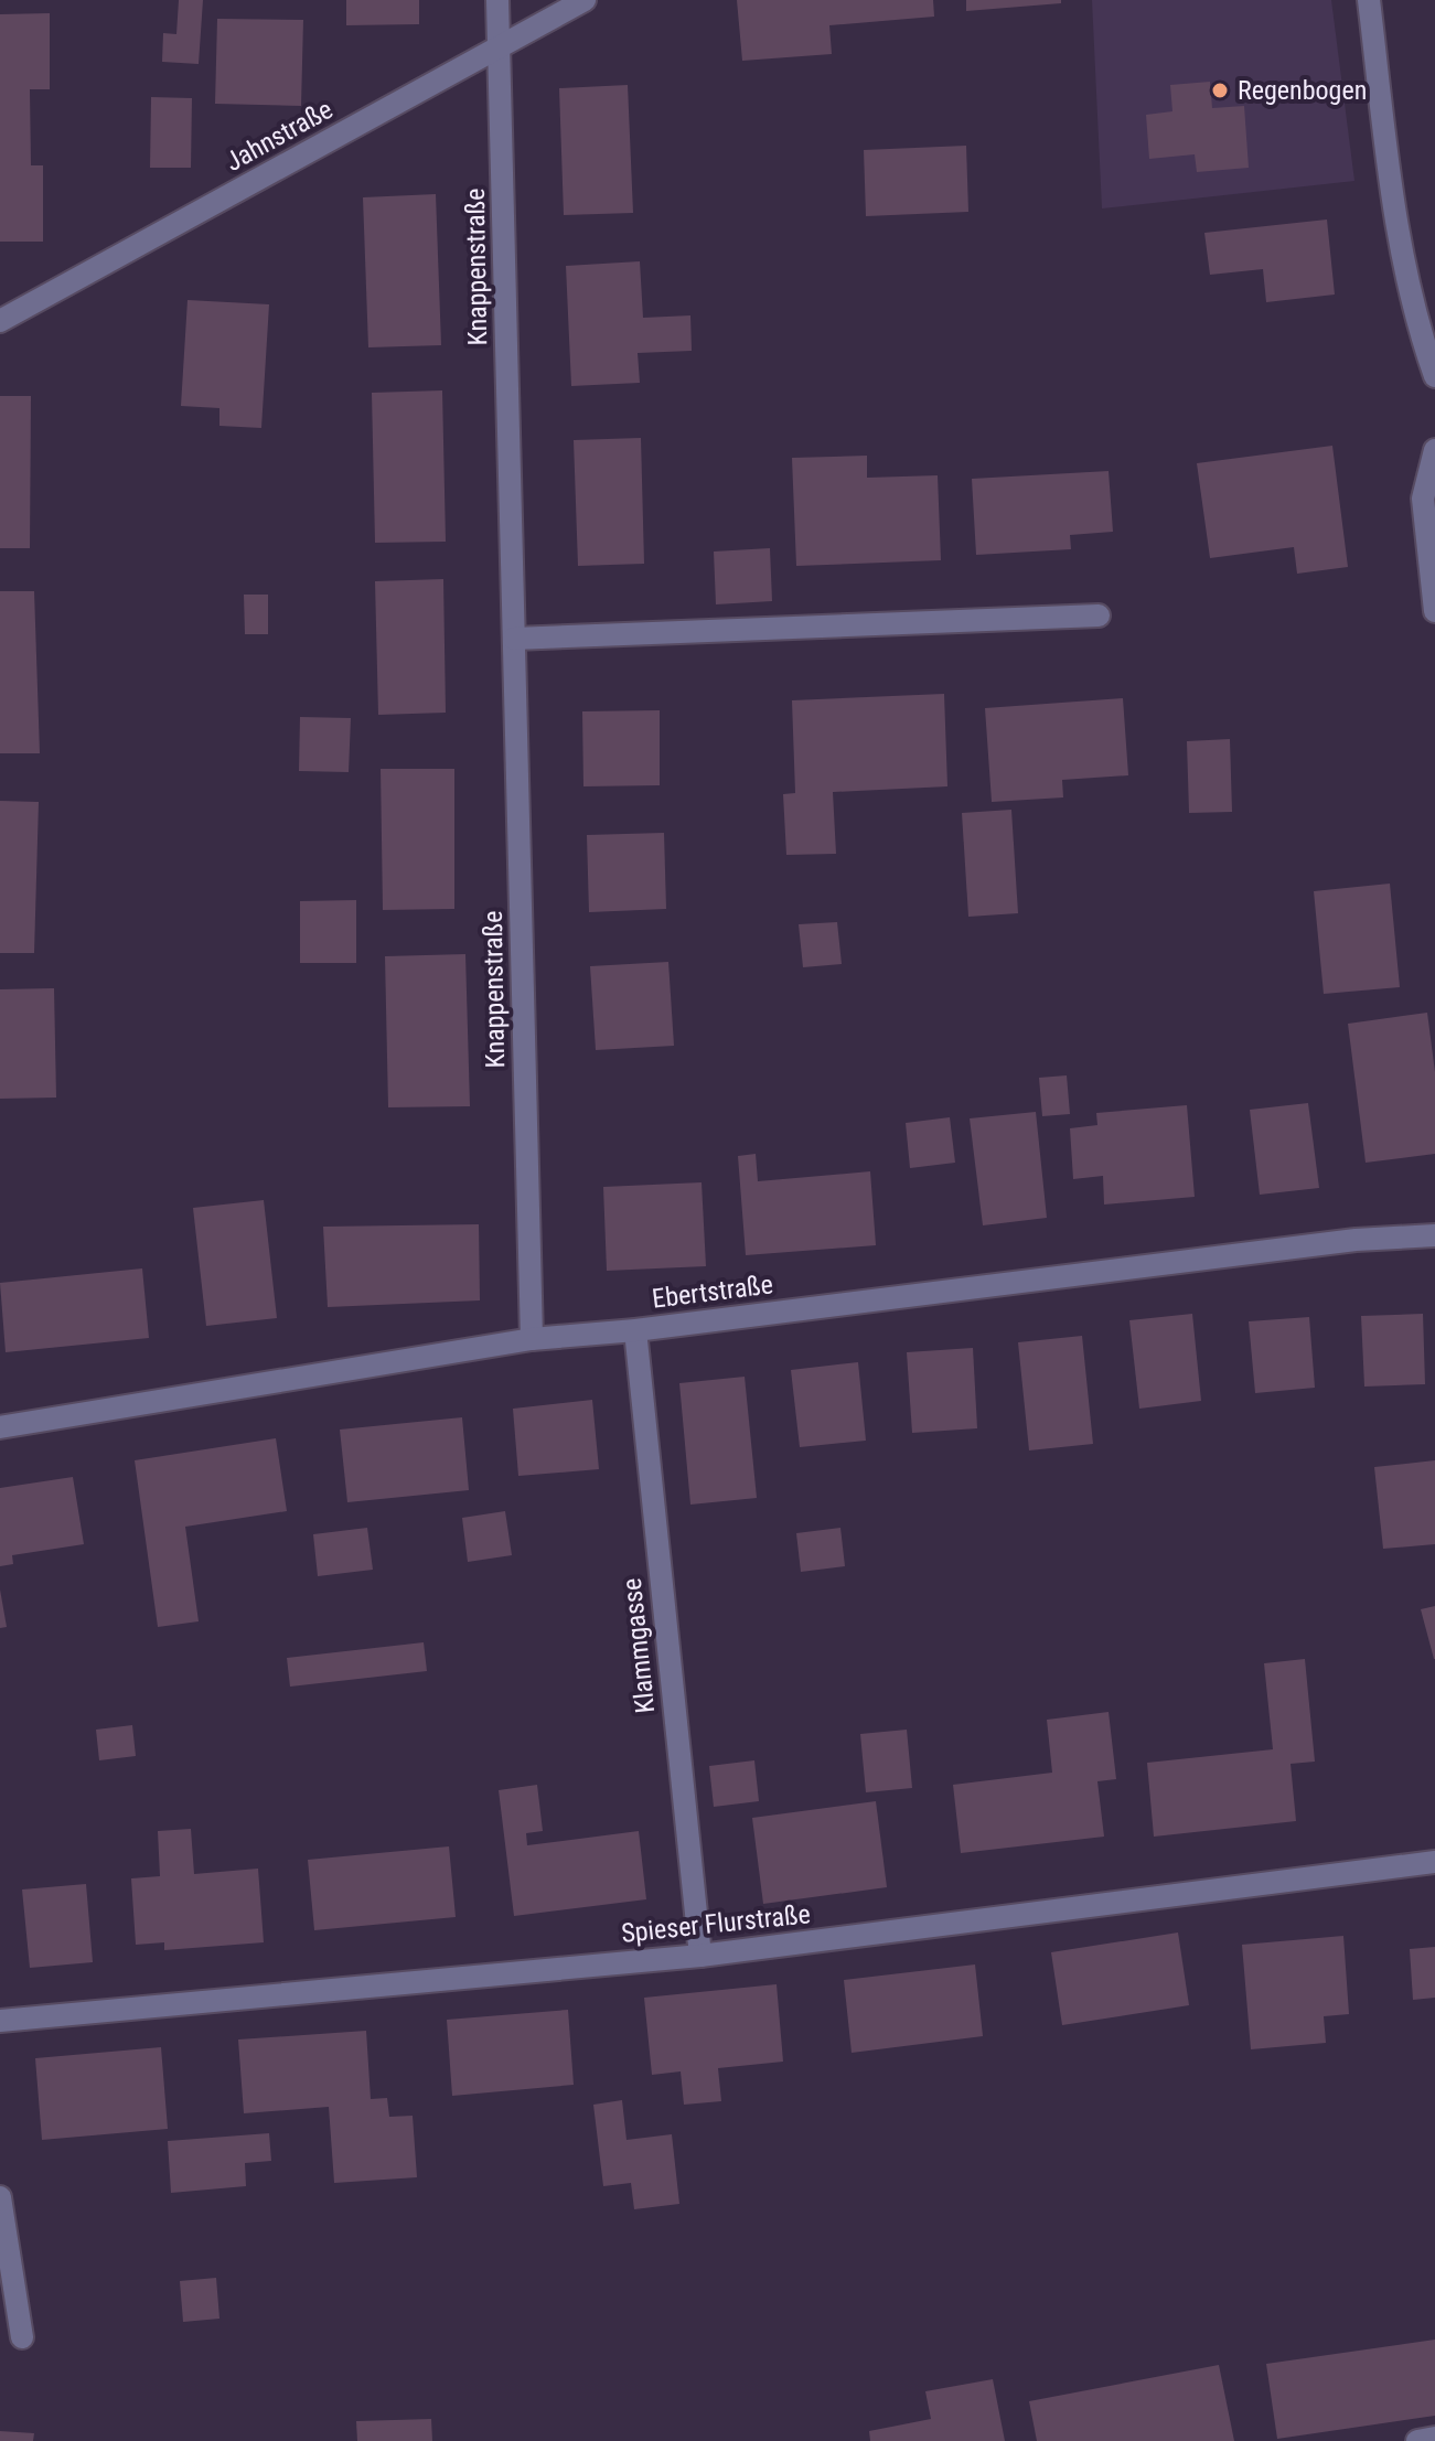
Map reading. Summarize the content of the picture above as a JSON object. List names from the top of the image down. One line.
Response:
{"streets":{"street":["Jahnstraße","Knappenstraße","Ebertstraße","Klammgasse","Spieser Flurstraße"]},"crossings":[["Jahnstraße","Knappenstraße"],["Knappenstraße","Ebertstraße"],["Ebertstraße","Klammgasse"],["Klammgasse","Spieser Flurstraße"]],"places":["Regenbogen"]}
